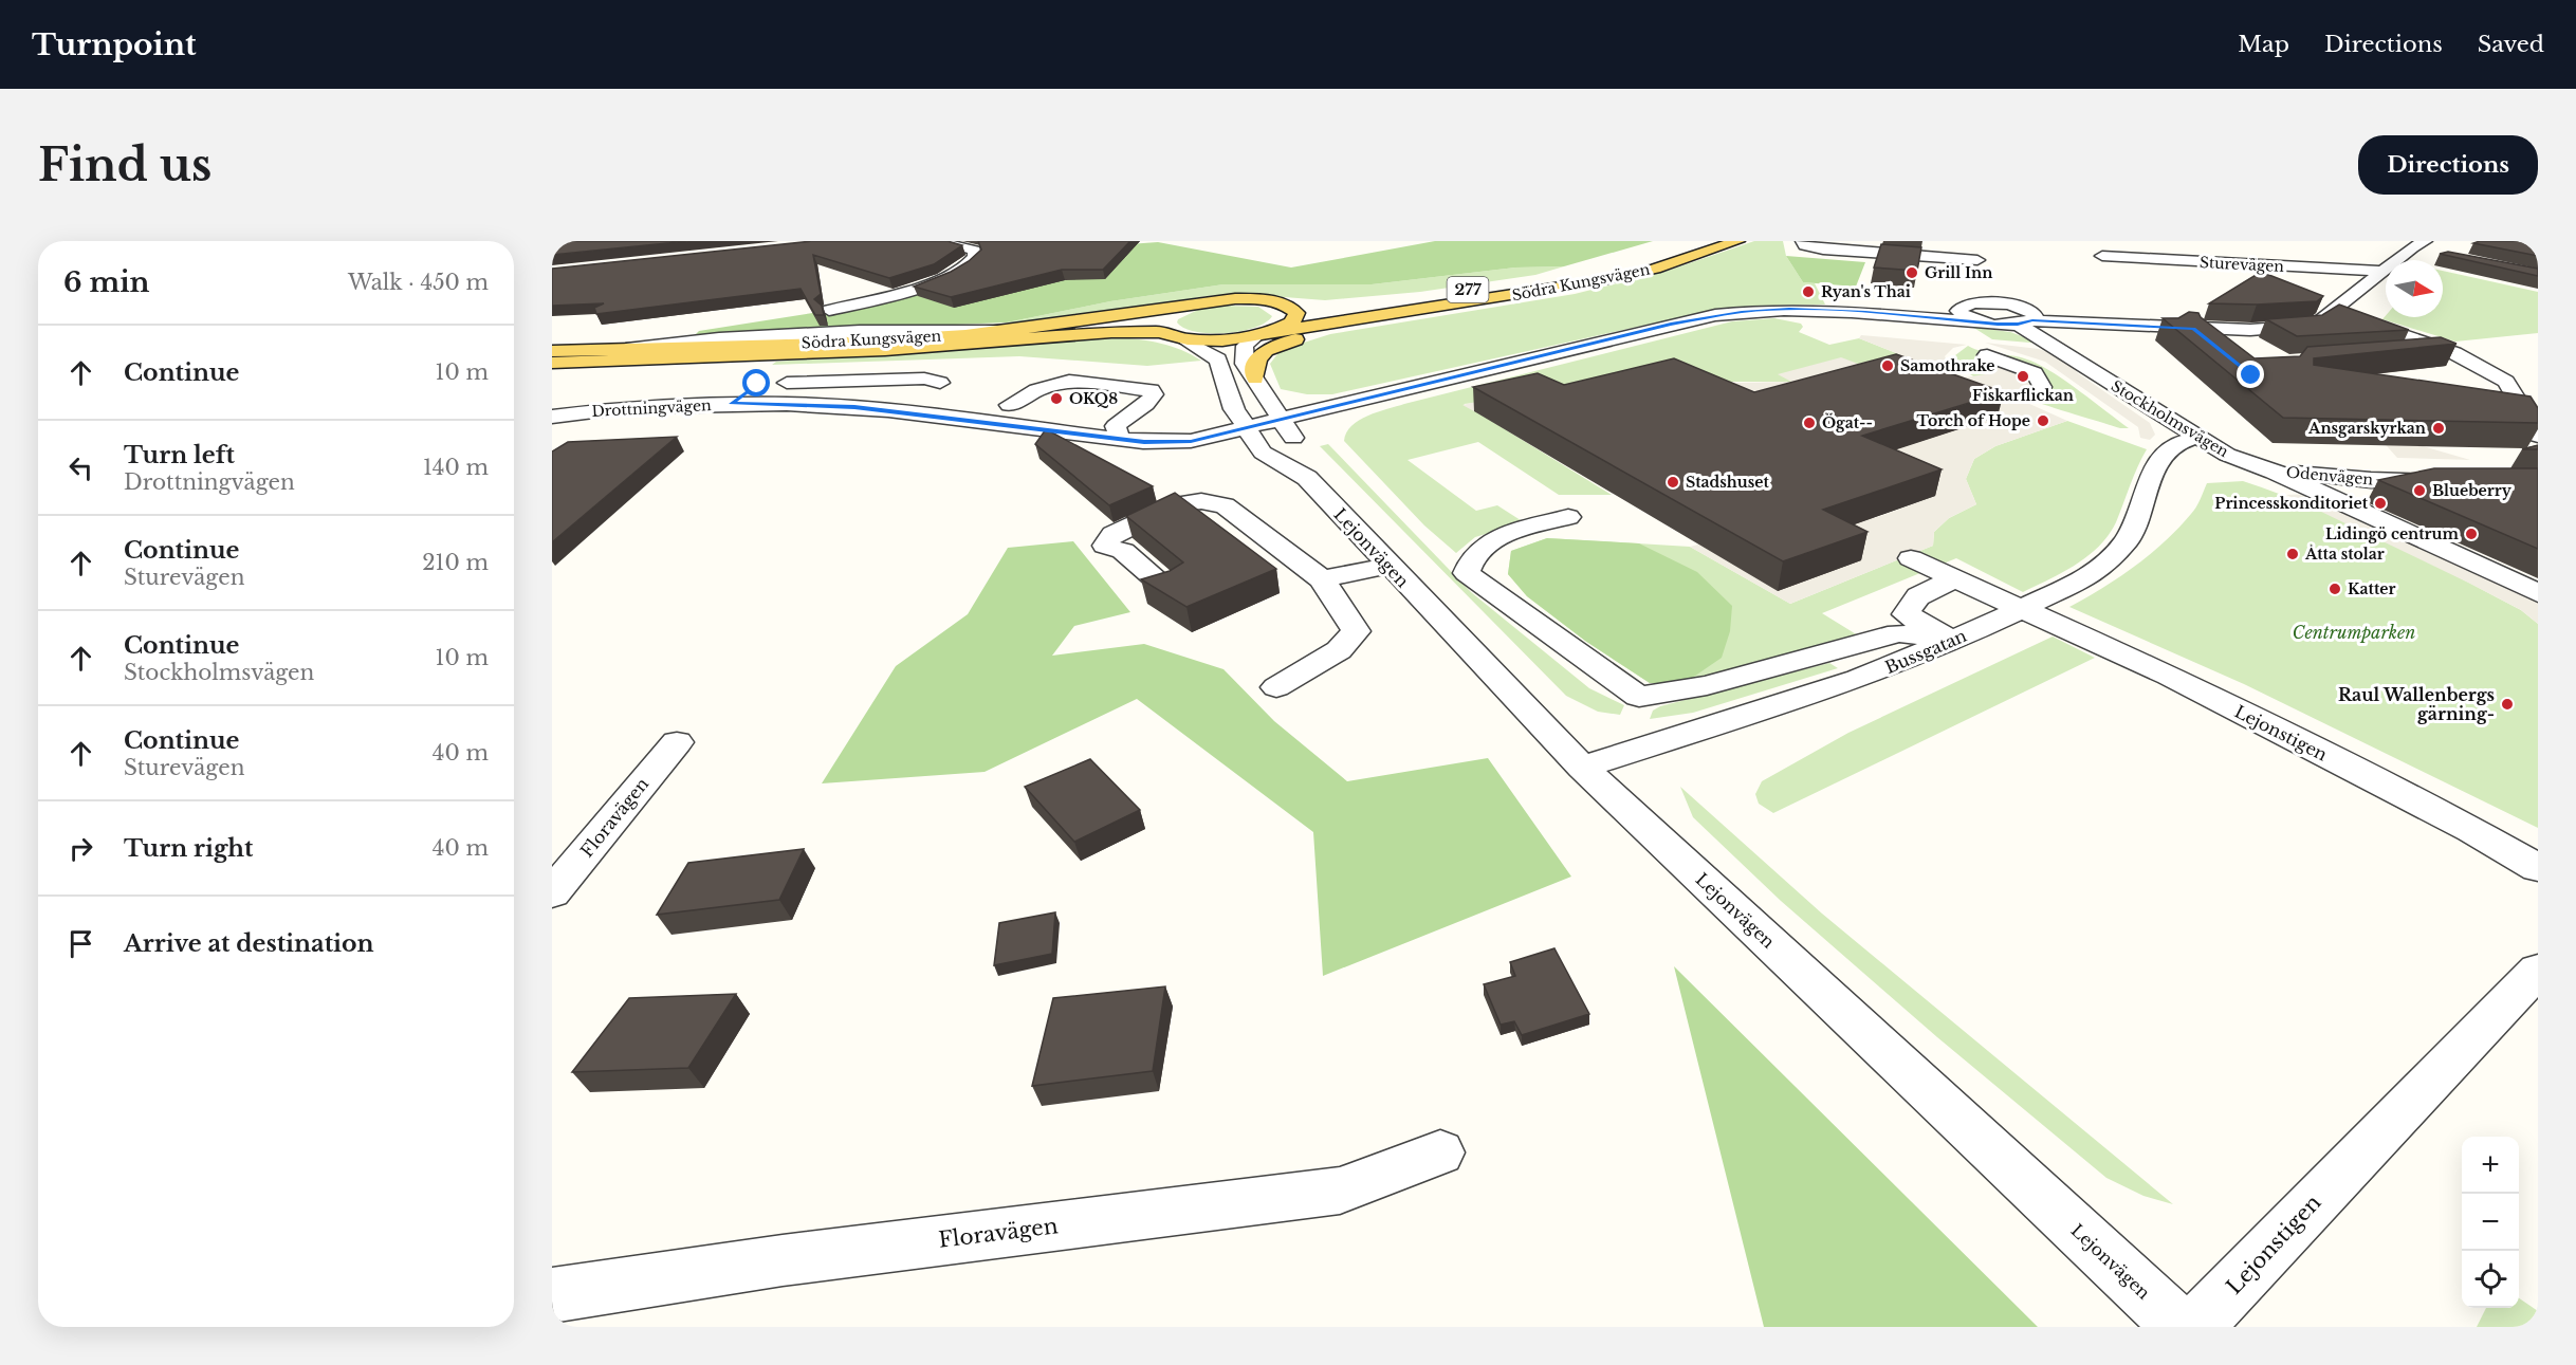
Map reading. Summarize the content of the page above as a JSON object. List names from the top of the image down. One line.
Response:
{"streets":{"main road":["Södra Kungsvägen","277"],"street":["Sturevägen","Drottningvägen","Stockholmsvägen","Odenvägen","Lejonvägen","Bussgatan","Lejonstigen","Floravägen"]},"crossings":[["Södra Kungsvägen","Lejonvägen"],["Drottningvägen","Lejonvägen"],["Stockholmsvägen","Odenvägen"],["Stockholmsvägen","Bussgatan"],["Lejonvägen","Bussgatan"],["Bussgatan","Lejonstigen"]],"parks":["Centrumparken"],"places":["Grill Inn","Ryan's Thai","Samothrake","Fiskarflickan","OKQ8","Torch of Hope","Ögat--","Ansgarskyrkan","Stadshuset","Blueberry","Princesskonditoriet","Lidingö centrum","Åtta stolar","Katter","Raul Wallenbergs gärning-"],"north":"right","page":{"header":"Turnpoint","nav":["Map","Directions","Saved"],"buttons":"Directions","title":"Find us","heading":["6 min","Walk · 450 m"],"list":[["Continue","10 m"],["Turn left","Drottningvägen","140 m"],["Continue","Sturevägen","210 m"],["Continue","Stockholmsvägen","10 m"],["Continue","Sturevägen","40 m"],["Turn right","40 m"],"Arrive at destination"],"map_buttons":["+","−"]}}
